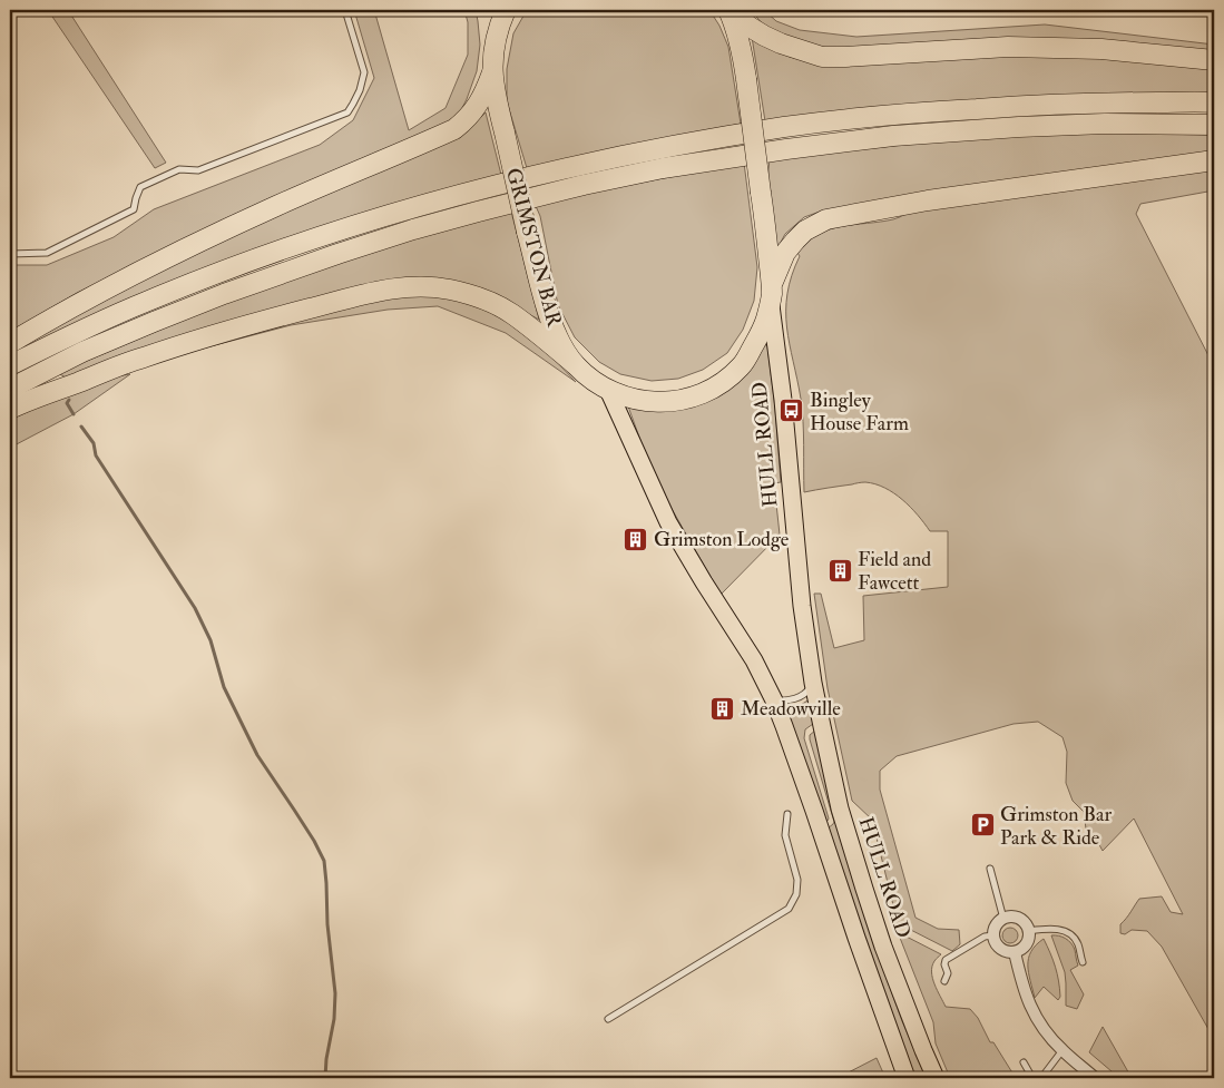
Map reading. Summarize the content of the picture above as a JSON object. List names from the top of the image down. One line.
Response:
{"streets":{"highway":["GRIMSTON BAR"],"main road":["HULL ROAD"]},"crossings":[["GRIMSTON BAR","HULL ROAD"]],"places":{"bus stop":["Bingley House Farm"],"building":["Grimston Lodge","Field and Fawcett","Meadowville"],"parking":["Grimston Bar Park & Ride"]}}
